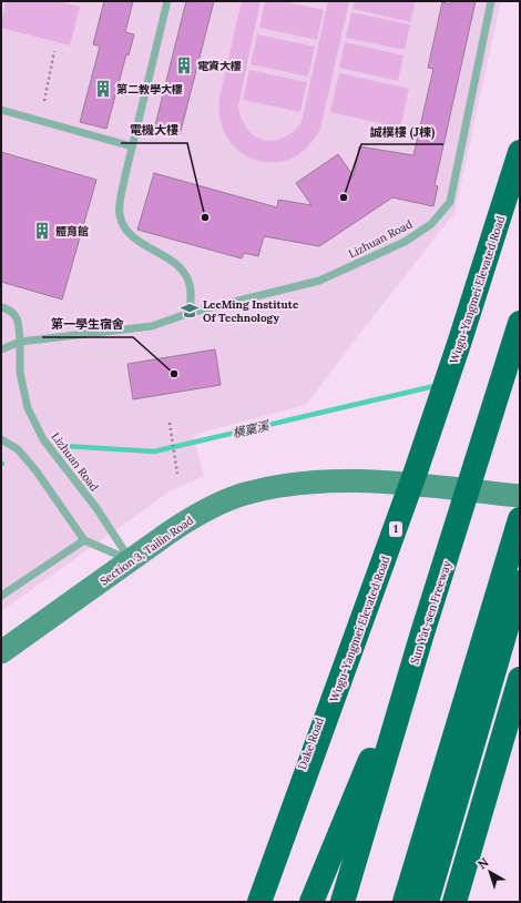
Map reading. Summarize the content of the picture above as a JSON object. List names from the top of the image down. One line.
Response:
{"streets":{"highway":["Wugu-Yangmei Elevated Road","1","Sun Yat-sen Freeway"],"main road":["Section 3, Tailin Road","Dake Road"],"lane":["Lizhuan Road"]},"crossings":[["Lizhuan Road","Section 3, Tailin Road"],["Section 3, Tailin Road","Dake Road"]],"water":["橫窠溪"],"places":{"building":["電資大樓","第二教學大樓","體育館"],"other":["誠樸樓 (J棟)","電機大樓","第一學生宿舍"],"school or university":["LeeMing Institute Of Technology"]},"north":"top left"}
